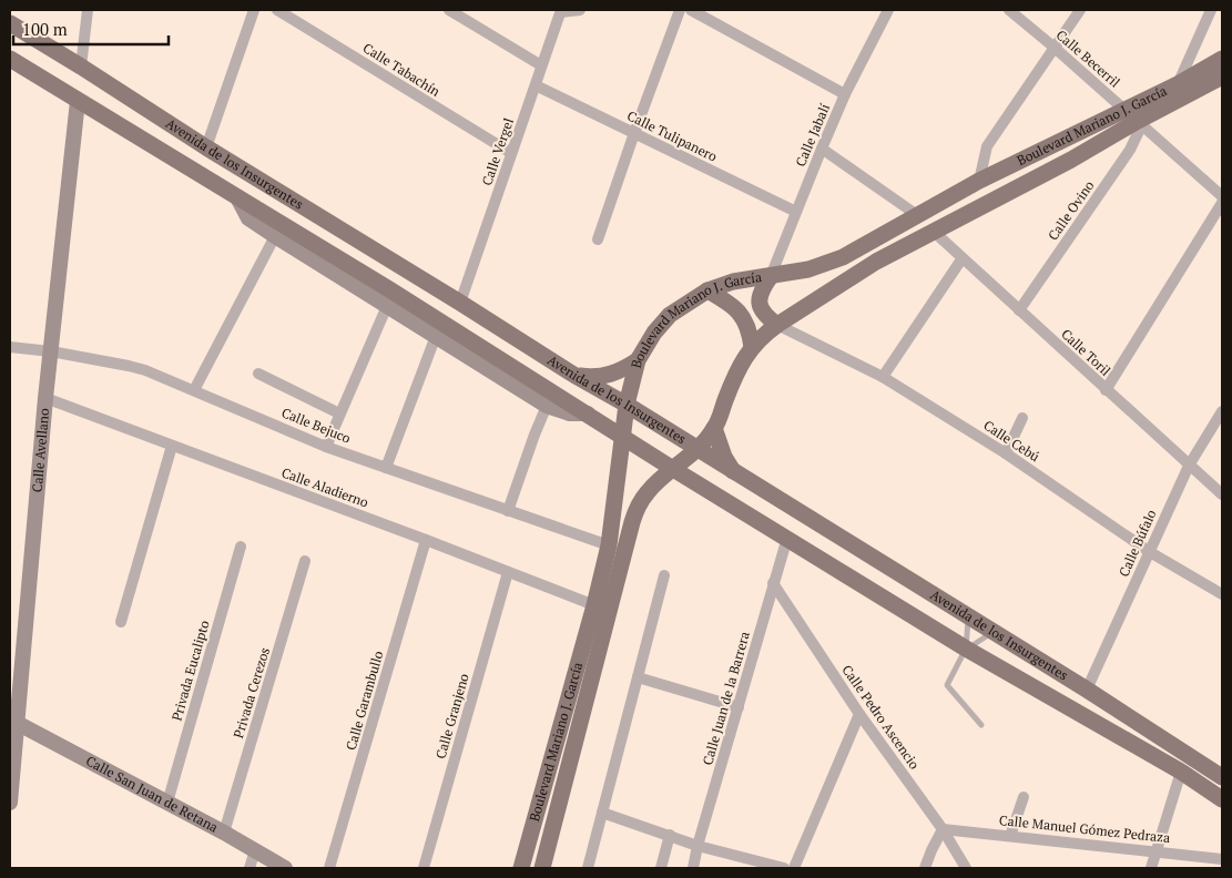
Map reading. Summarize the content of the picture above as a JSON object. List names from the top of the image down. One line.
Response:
{"streets":{"main road":["Boulevard Mariano J. García","Avenida de los Insurgentes"],"street":["Calle Becerril","Calle Tabachín","Calle Jabalí","Calle Tulipanero","Calle Vergel","Calle Ovino","Calle Toril","Calle Bejuco","Calle Cebú","Calle Avellano","Calle Aladierno","Calle Búfalo","Privada Eucalipto","Privada Cerezos","Calle Juan de la Barrera","Calle Garambullo","Calle Granjeno","Calle Pedro Ascencio","Calle San Juan de Retana","Calle Manuel Gómez Pedraza"]},"crossings":[["Calle Becerril","Boulevard Mariano J. García"],["Calle Becerril","Calle Ovino"],["Calle Tabachín","Calle Vergel"],["Boulevard Mariano J. García","Calle Jabalí"],["Boulevard Mariano J. García","Avenida de los Insurgentes"],["Boulevard Mariano J. García","Calle Ovino"],["Boulevard Mariano J. García","Calle Toril"],["Boulevard Mariano J. García","Calle Bejuco"],["Boulevard Mariano J. García","Calle Cebú"],["Boulevard Mariano J. García","Calle Aladierno"],["Calle Jabalí","Calle Tulipanero"],["Calle Tulipanero","Calle Vergel"],["Calle Vergel","Avenida de los Insurgentes"],["Avenida de los Insurgentes","Calle Avellano"],["Avenida de los Insurgentes","Calle Búfalo"],["Avenida de los Insurgentes","Calle Juan de la Barrera"],["Calle Ovino","Calle Toril"],["Calle Toril","Calle Búfalo"],["Calle Bejuco","Calle Avellano"],["Calle Cebú","Calle Búfalo"],["Calle Avellano","Calle Aladierno"],["Calle Avellano","Calle San Juan de Retana"],["Calle Aladierno","Calle Garambullo"],["Calle Aladierno","Calle Granjeno"],["Privada Eucalipto","Calle San Juan de Retana"],["Privada Cerezos","Calle San Juan de Retana"],["Calle Juan de la Barrera","Calle Pedro Ascencio"],["Calle Pedro Ascencio","Calle Manuel Gómez Pedraza"]],"scale_bar":"100 m"}
